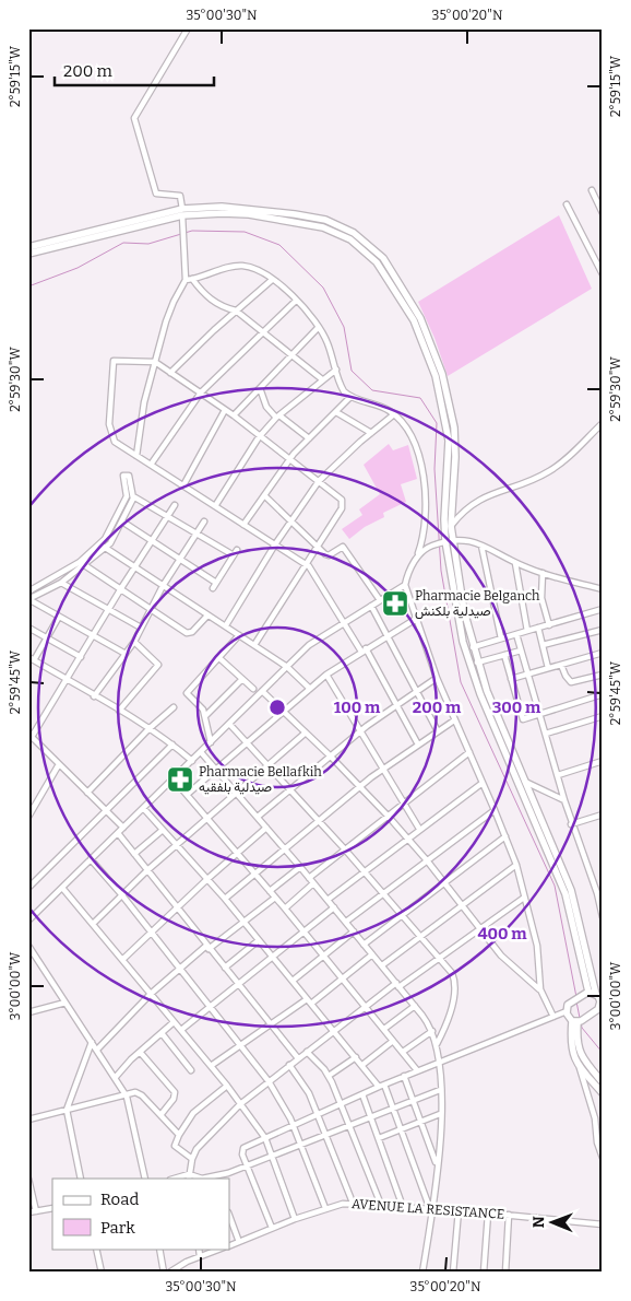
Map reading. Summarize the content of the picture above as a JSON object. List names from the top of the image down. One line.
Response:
{"streets":{"street":["AVENUE LA RESISTANCE"]},"places":{"pharmacy":["Pharmacie Belganch صيدلية بلكنش","Pharmacie Bellafkih صيدلية بلفقيه"]},"legend":["Road","Park"],"scale_bar":"200 m","north":"left","coordinates":["35°00'30\"N","35°00'20\"N","2°59'15\"W","2°59'30\"W","2°59'45\"W","3°00'00\"W"],"rings":["100 m","200 m","300 m","400 m"]}
